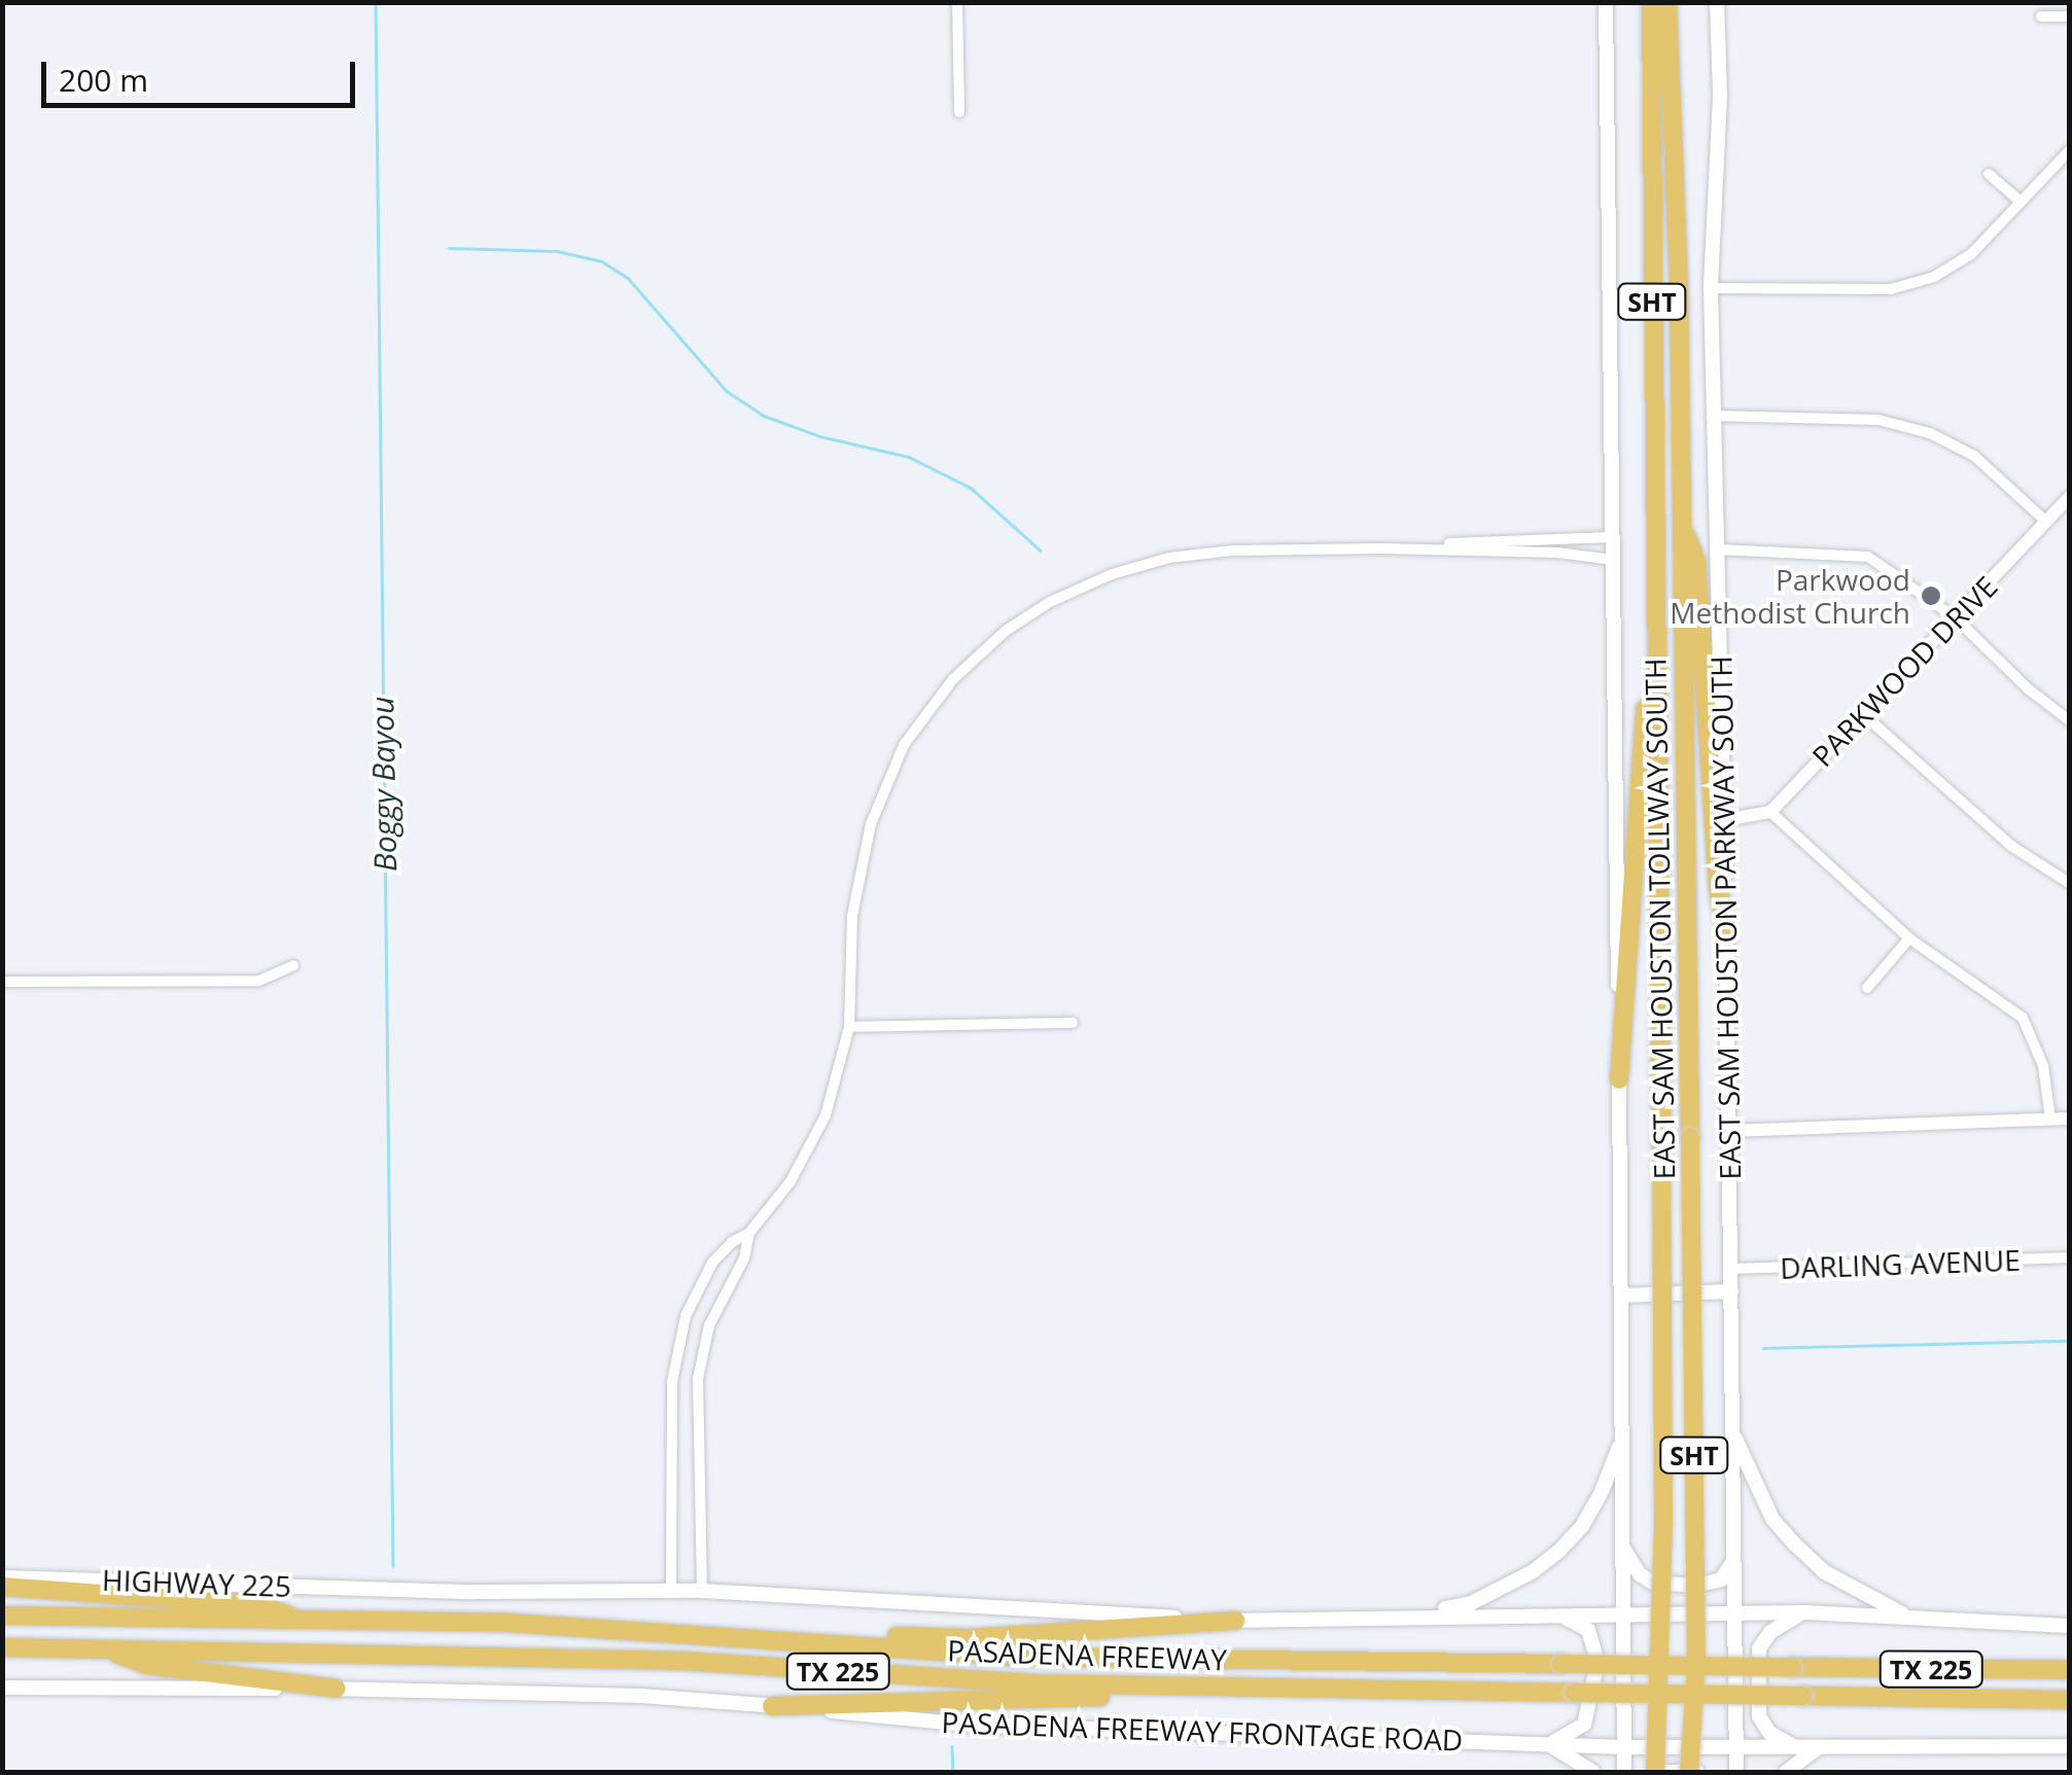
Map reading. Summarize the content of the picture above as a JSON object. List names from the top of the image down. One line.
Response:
{"streets":{"highway":["SHT","EAST SAM HOUSTON TOLLWAY SOUTH","PASADENA FREEWAY","TX 225"],"main road":["EAST SAM HOUSTON PARKWAY SOUTH","HIGHWAY 225","PASADENA FREEWAY FRONTAGE ROAD"],"street":["PARKWOOD DRIVE","DARLING AVENUE"]},"crossings":[["EAST SAM HOUSTON PARKWAY SOUTH","DARLING AVENUE"],["EAST SAM HOUSTON PARKWAY SOUTH","PASADENA FREEWAY FRONTAGE ROAD"],["PASADENA FREEWAY","TX 225"]],"water":["Boggy Bayou"],"places":["Parkwood Methodist Church"],"scale_bar":"200 m"}
